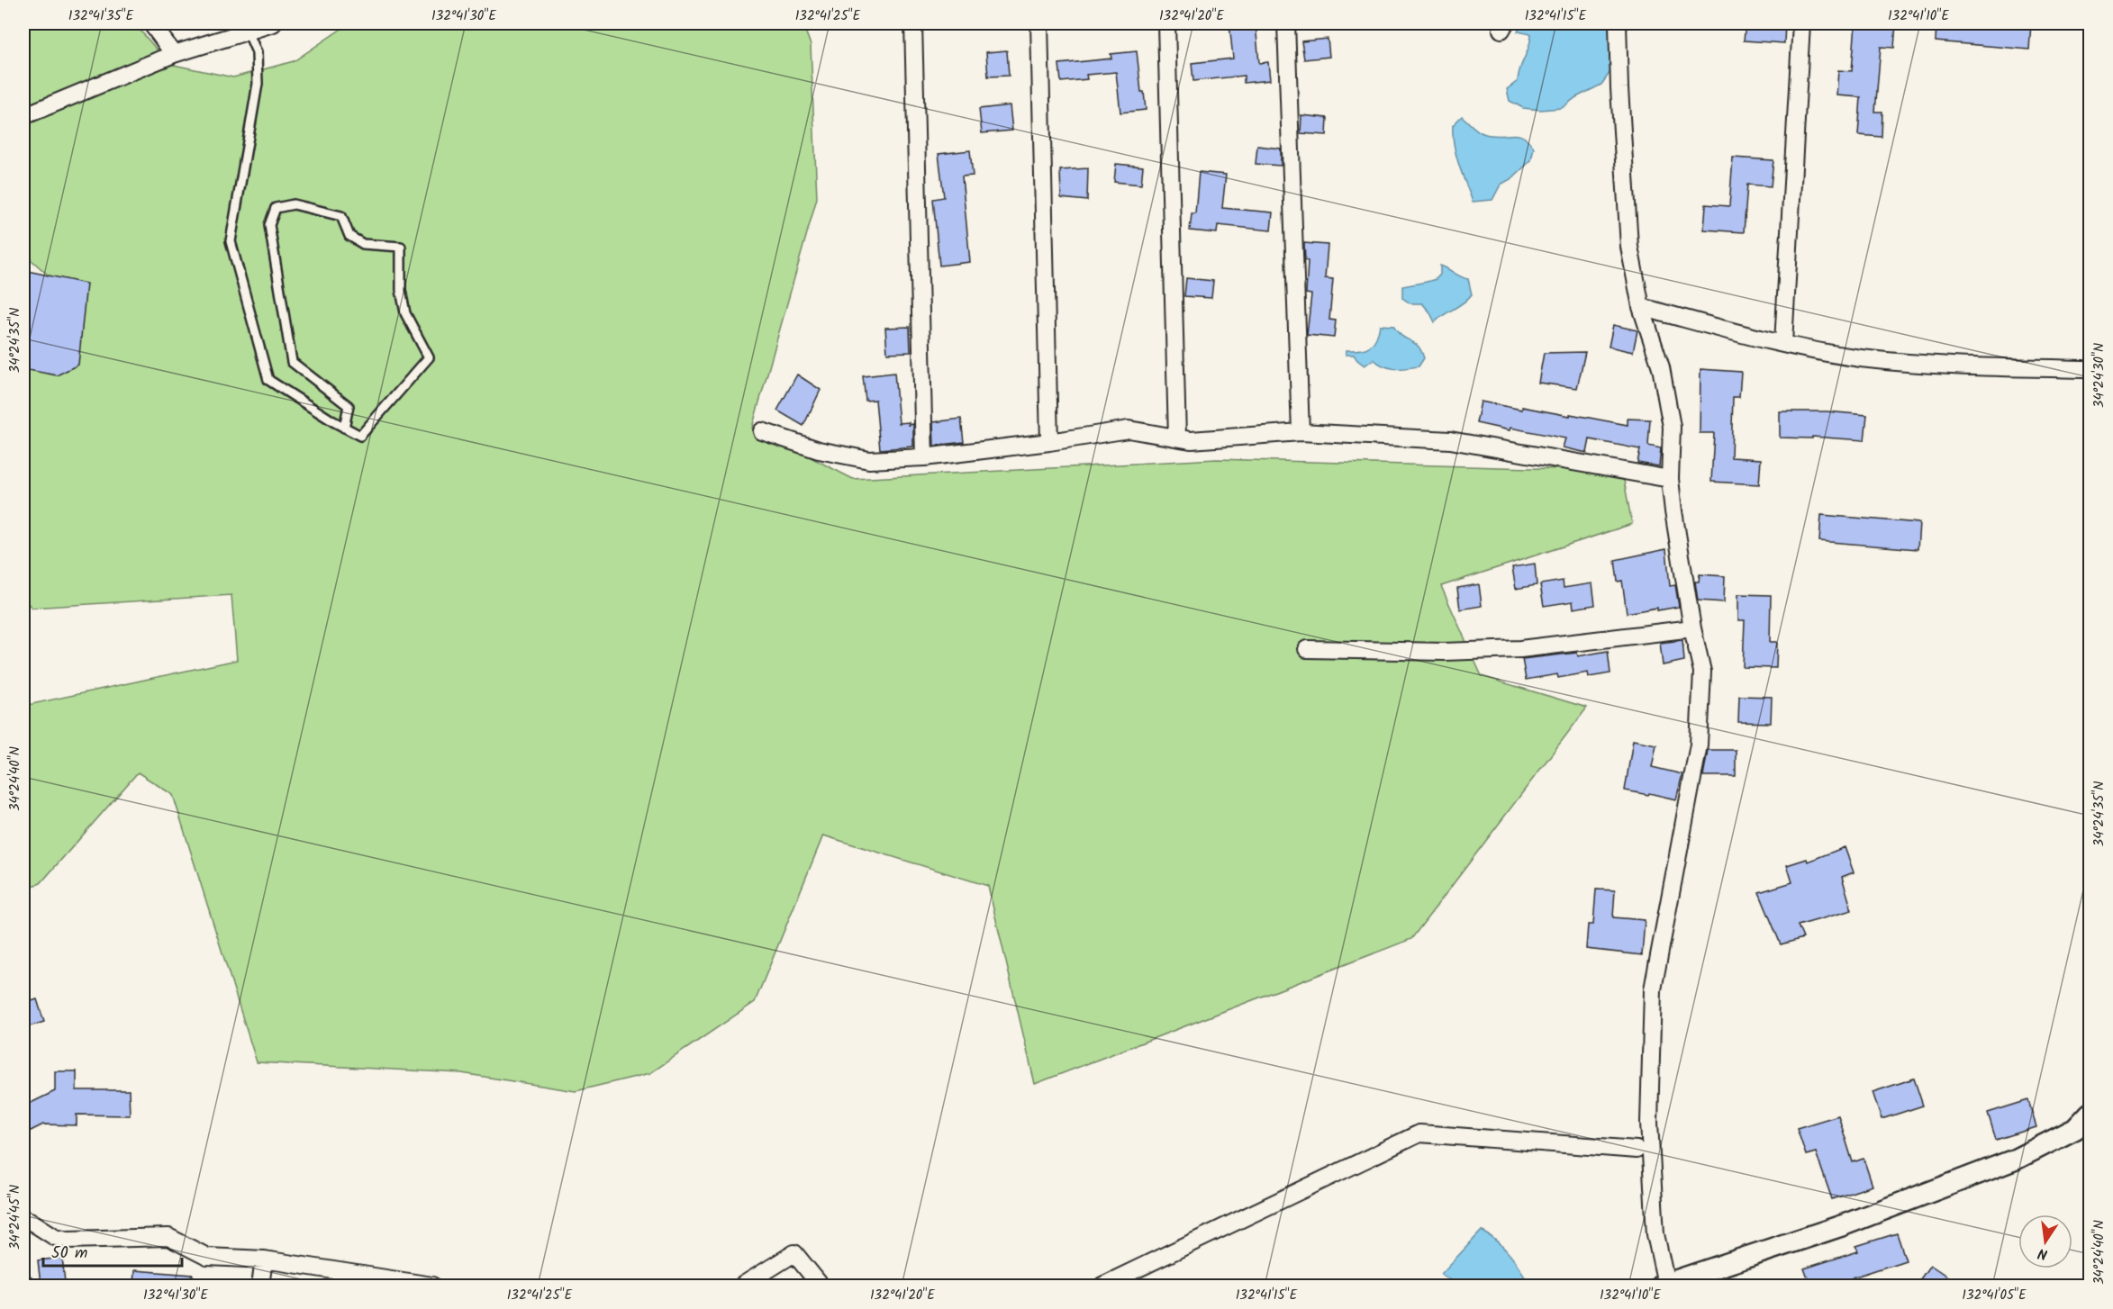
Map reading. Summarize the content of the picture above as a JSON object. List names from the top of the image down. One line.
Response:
{"scale_bar":"50 m","north":"bottom","coordinates":["132°41'35\"E","132°41'30\"E","132°41'25\"E","132°41'20\"E","132°41'15\"E","132°41'10\"E","34°24'35\"N","34°24'30\"N","34°24'40\"N","34°24'45\"N","132°41'05\"E"]}
